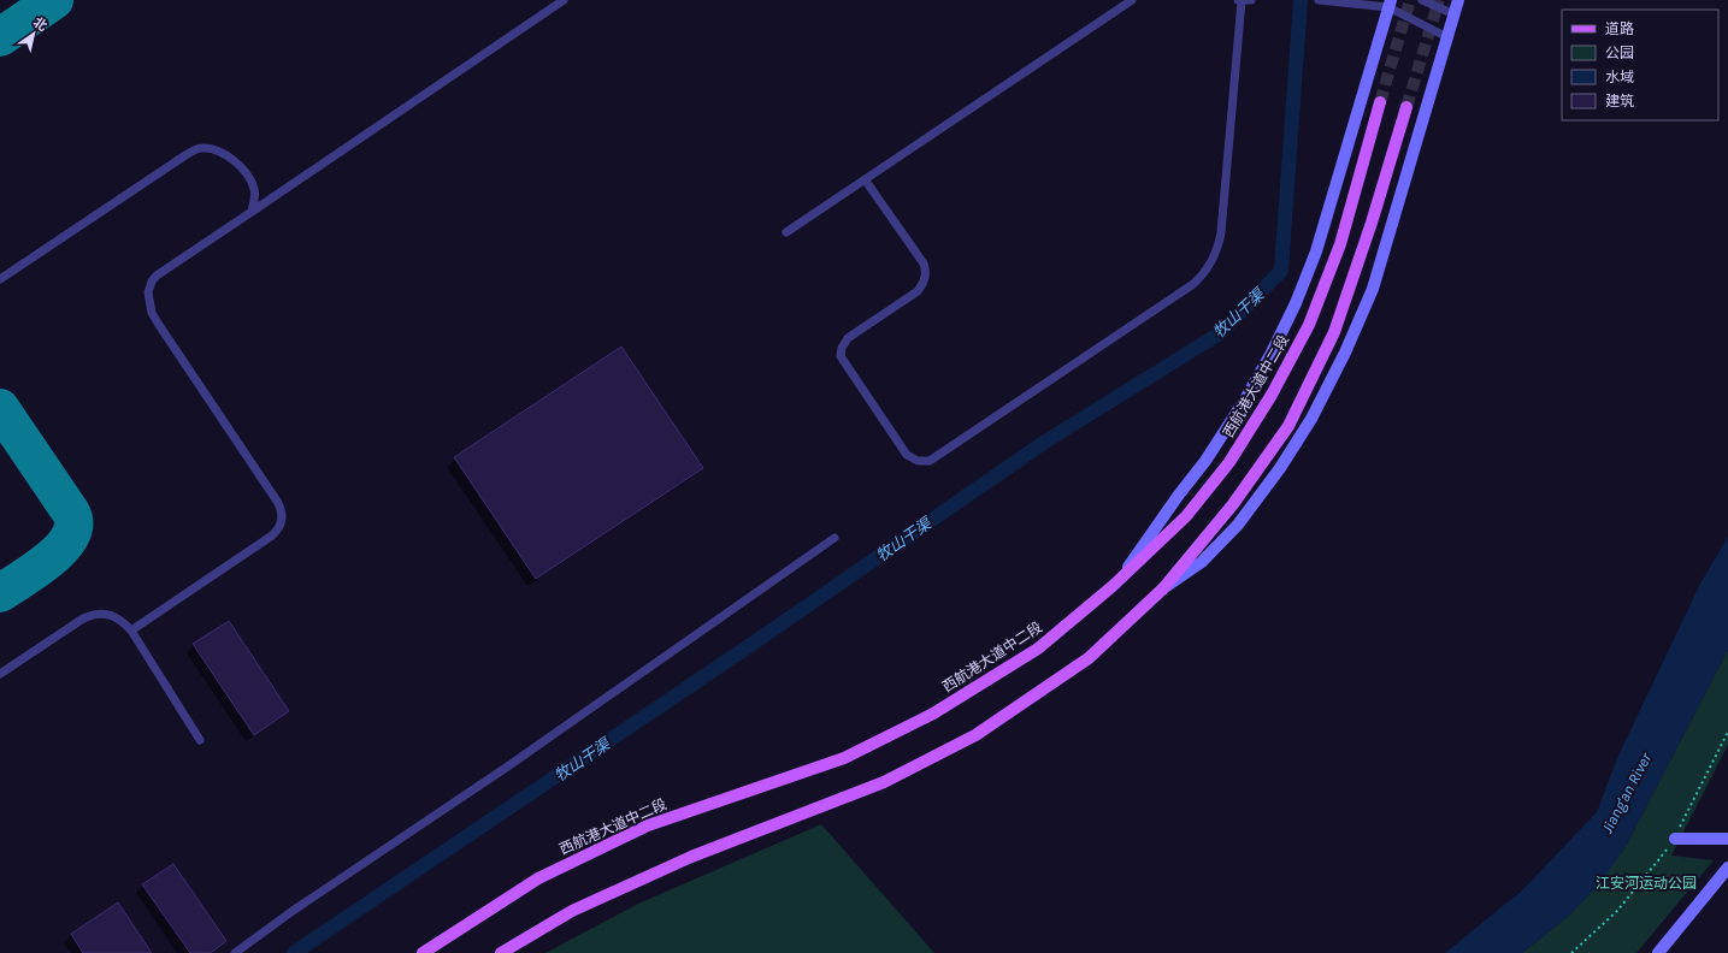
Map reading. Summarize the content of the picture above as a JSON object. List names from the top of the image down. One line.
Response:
{"streets":{"main road":["西航港大道中二段"]},"water":["牧山干渠","Jiang'an River"],"parks":["江安河运动公园"],"legend":["道路","公园","水域","建筑"],"north":"top right"}
